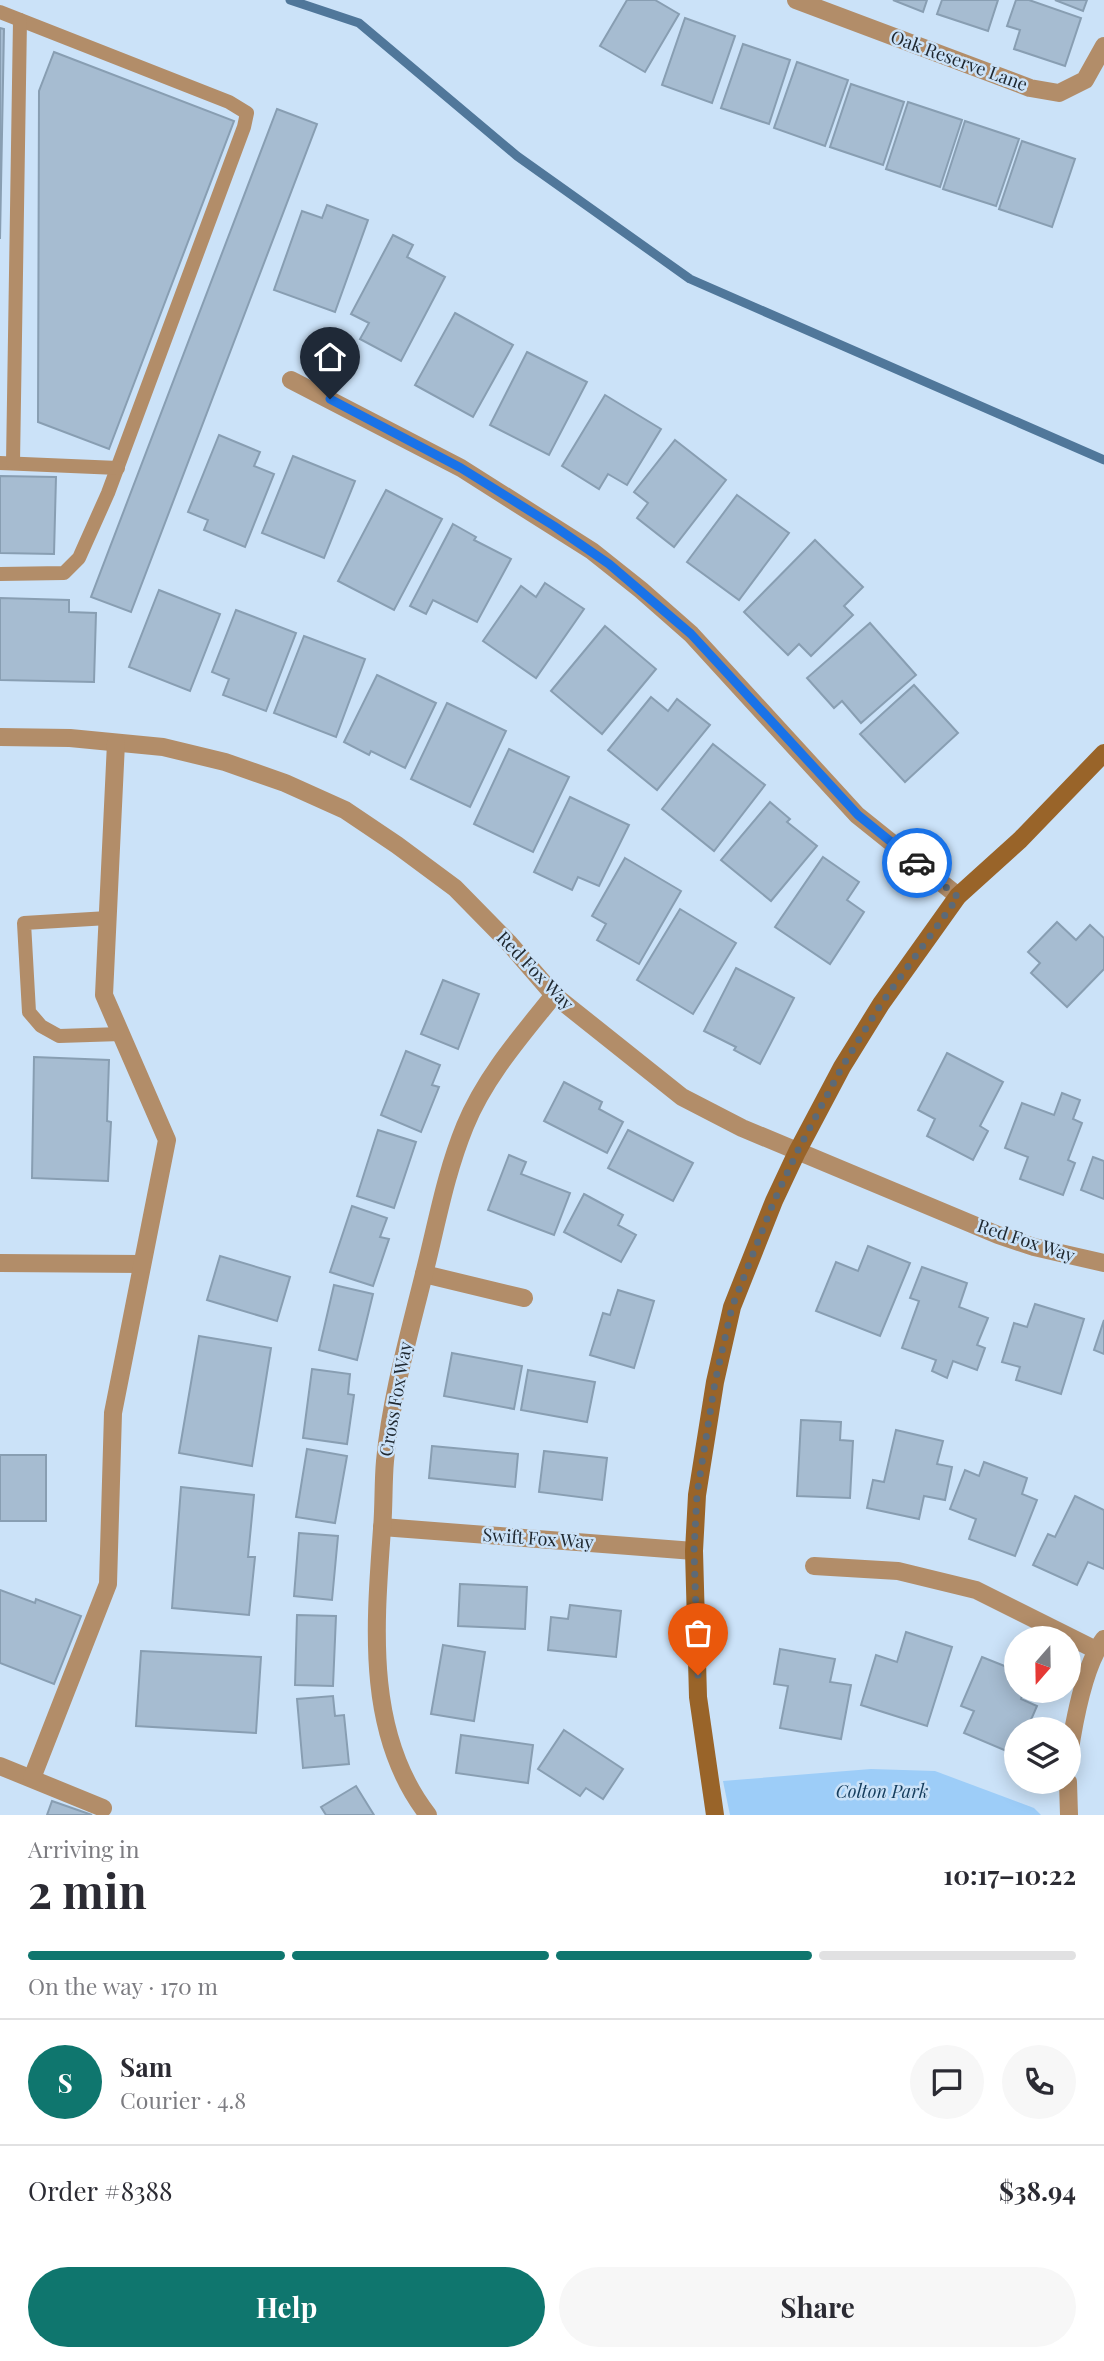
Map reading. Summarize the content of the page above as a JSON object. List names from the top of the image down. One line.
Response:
{"streets":{"street":["Oak Reserve Lane","Red Fox Way","Cross Fox Way","Swift Fox Way"]},"crossings":[["Red Fox Way","Cross Fox Way"],["Cross Fox Way","Swift Fox Way"]],"parks":["Colton Park"],"north":"bottom","page":{"heading":["2 min","Arriving in","10:17–10:22"],"panel":["Sam","Courier · 4.8","Order #8388","$38.94"],"bar":"On the way · 170 m","round":"S","buttons":["Help","Share"]}}
